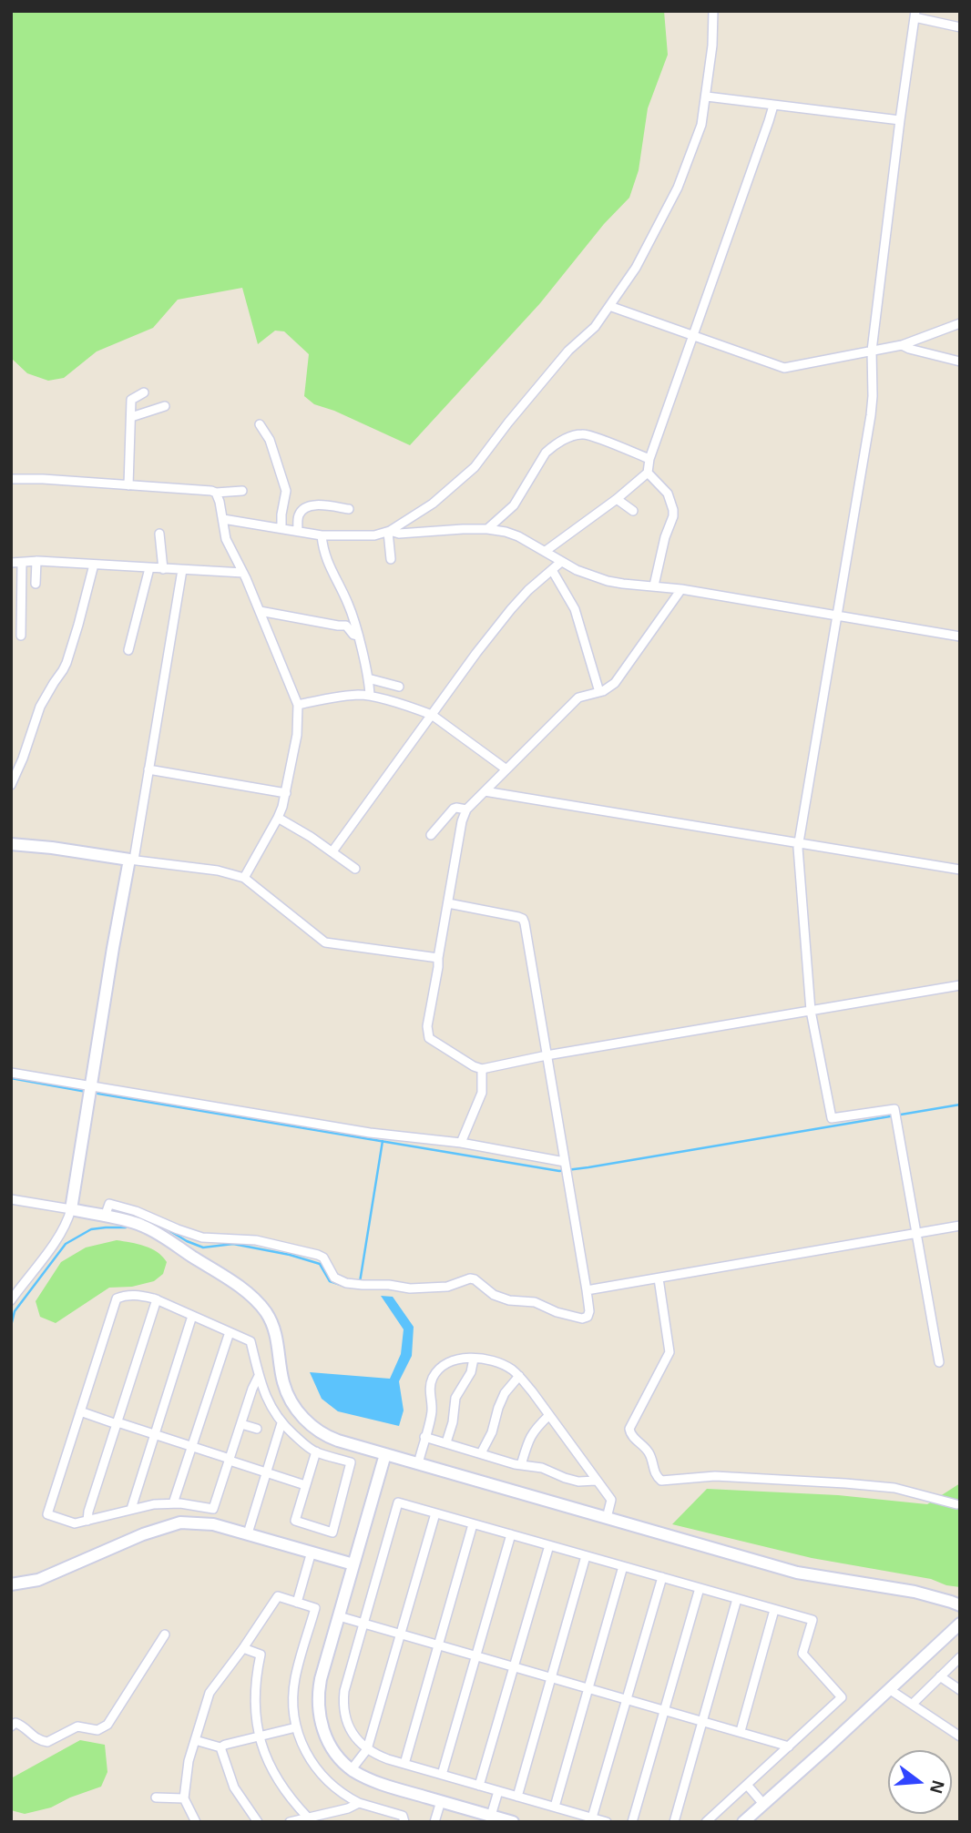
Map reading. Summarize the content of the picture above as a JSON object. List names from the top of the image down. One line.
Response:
{"north":"right"}
